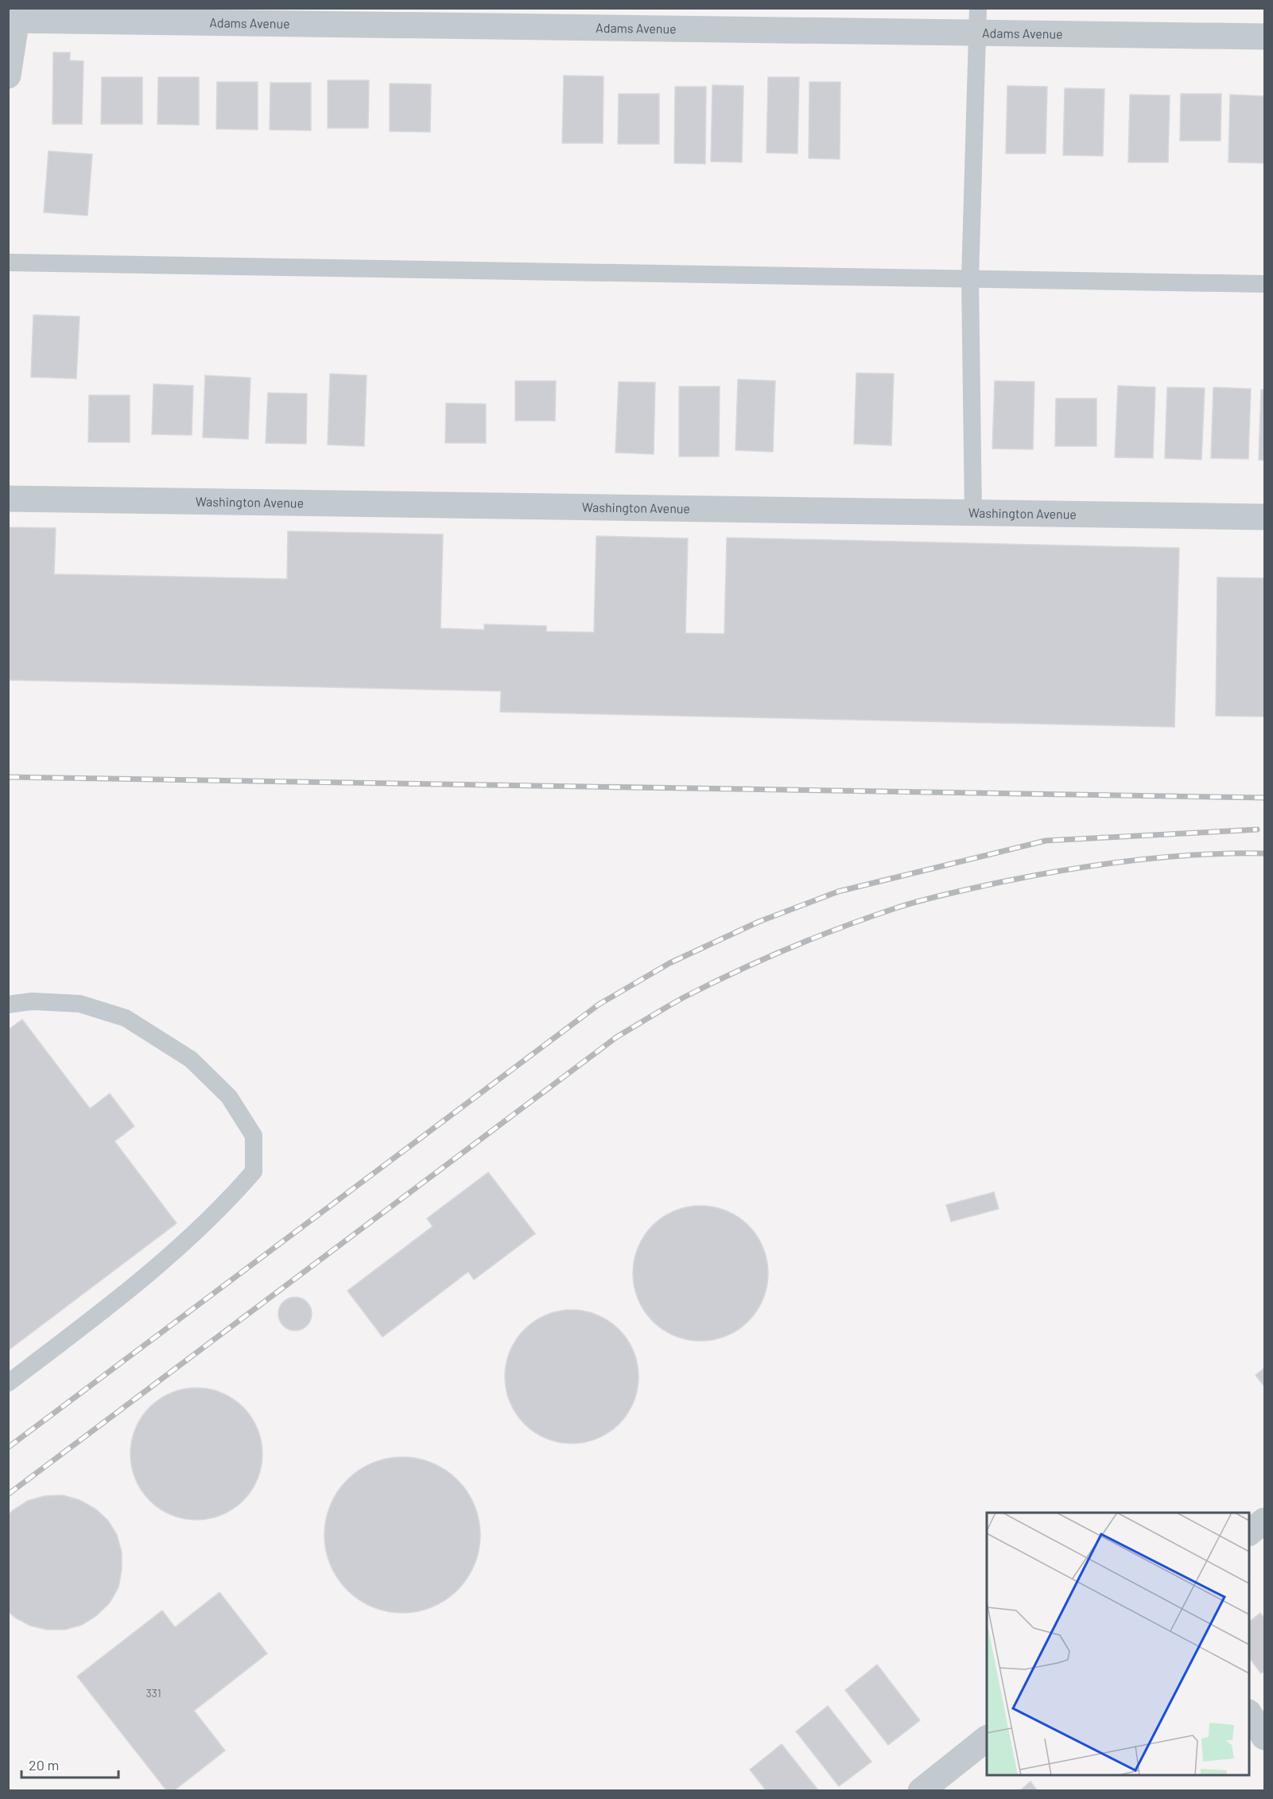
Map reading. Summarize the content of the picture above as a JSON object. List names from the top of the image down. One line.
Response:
{"streets":{"street":["Adams Avenue","Washington Avenue"]},"house_numbers":["331"],"scale_bar":"20 m"}
